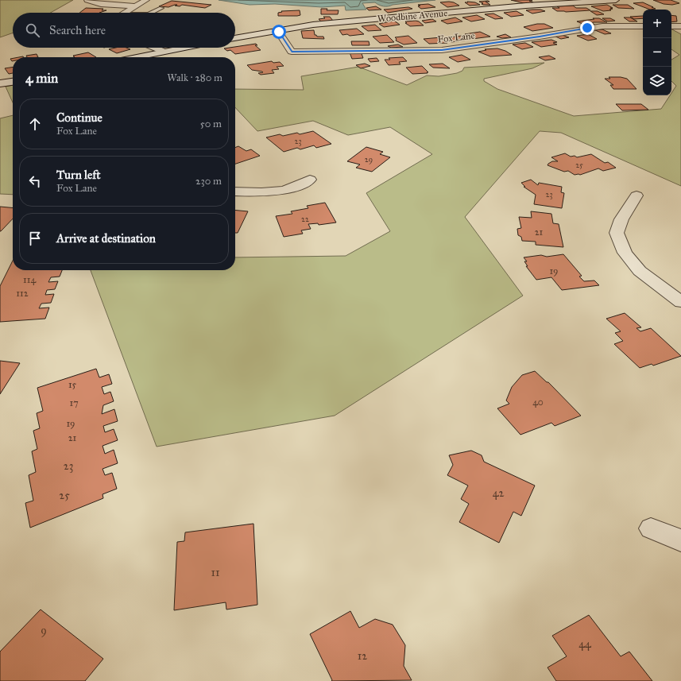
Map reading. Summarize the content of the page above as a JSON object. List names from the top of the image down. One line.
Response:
{"streets":{"street":["Woodbine Avenue","Fox Lane"]},"crossings":[["Woodbine Avenue","Fox Lane"]],"house_numbers":["23","29","25","23","22","21","19","114","112","15","40","17","19","21","23","42","25","11","9","44","12"],"page":{"map_buttons":["+","−"],"search":"Search here","heading":["4 min","Walk · 280 m"],"list":[["Continue","Fox Lane","50 m"],["Turn left","Fox Lane","230 m"],"Arrive at destination"]}}
